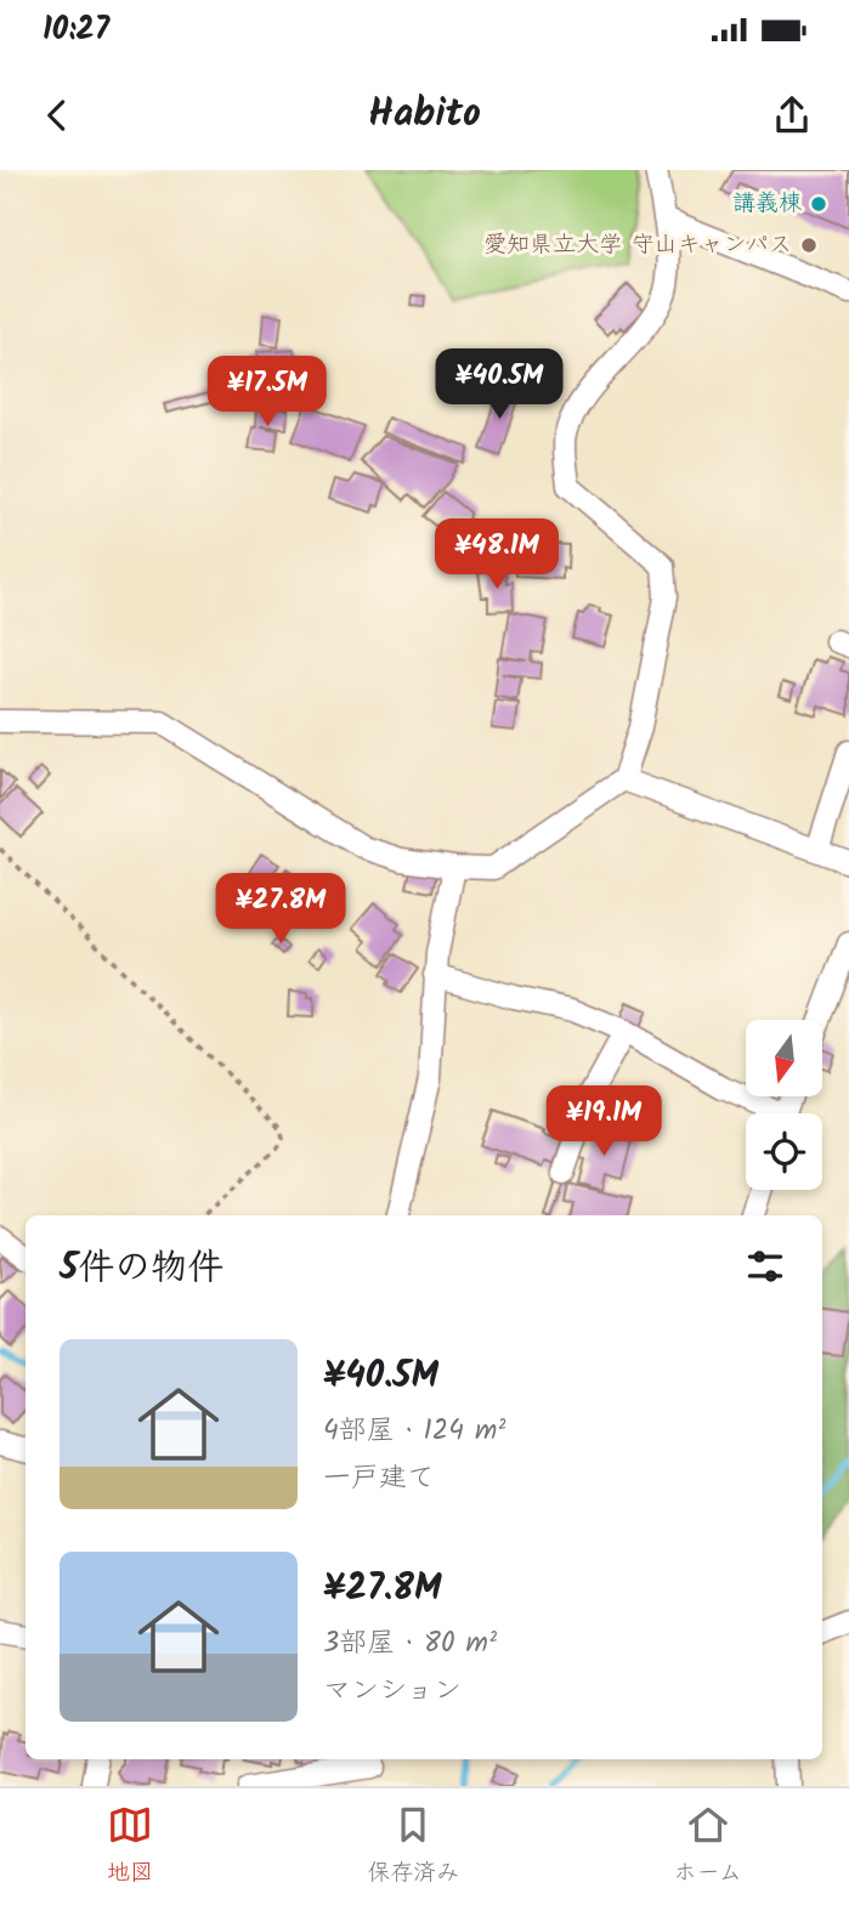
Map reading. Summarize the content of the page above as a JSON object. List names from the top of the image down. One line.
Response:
{"places":["講義棟","愛知県立大学 守山キャンパス"],"north":"bottom","page":{"status":"10:27","header":"Habito","price":["¥40.5M","¥17.5M","¥48.1M","¥27.8M","¥19.1M"],"heading":"5件の物件","list":[{"name":"¥40.5M","note":"4部屋 · 124 m² · 一戸建て"},{"name":"¥27.8M","note":"3部屋 · 80 m² · マンション"}],"tabs":["地図","保存済み","ホーム"]}}
